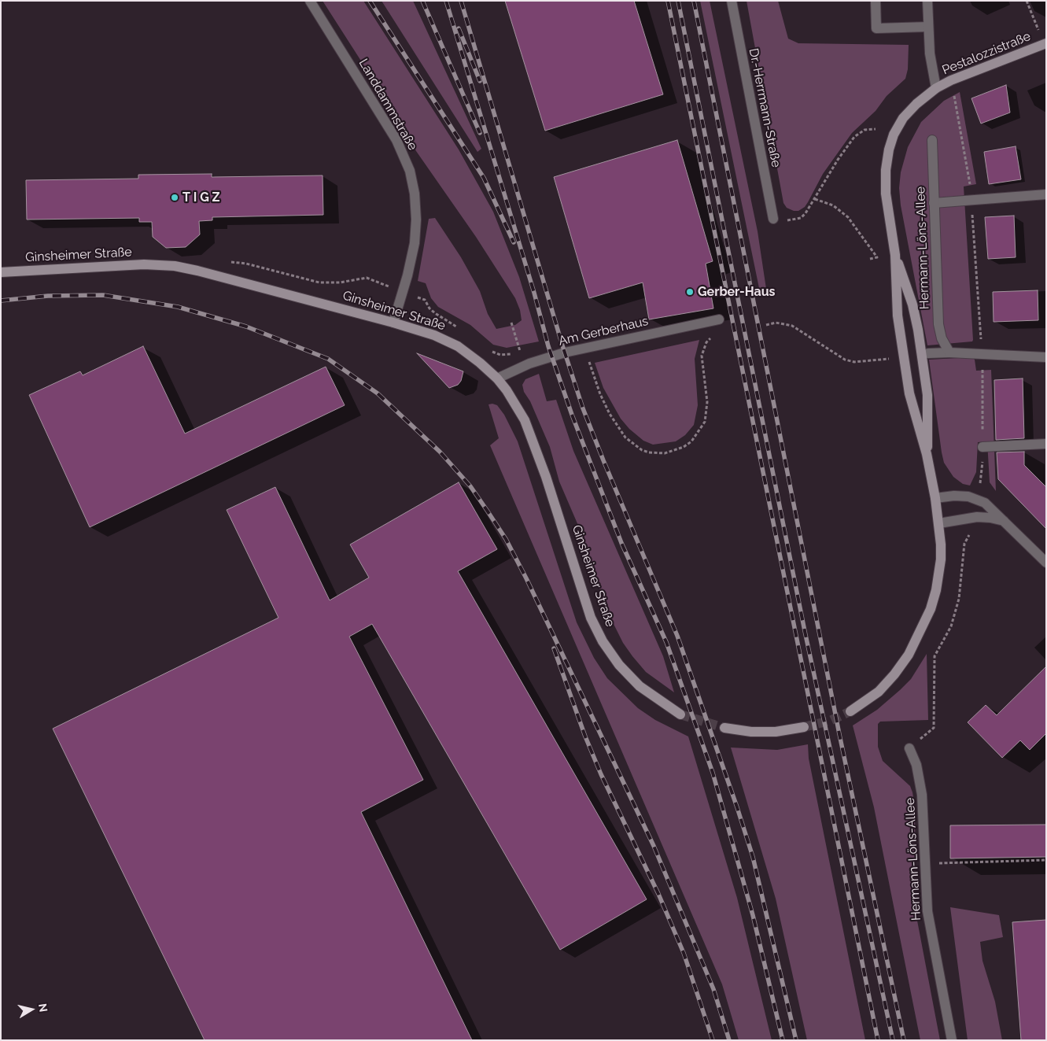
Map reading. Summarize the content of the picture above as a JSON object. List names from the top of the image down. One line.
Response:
{"streets":{"main road":["Pestalozzistraße","Ginsheimer Straße"],"street":["Landdammstraße","Dr.-Herrmann-Straße","Hermann-Löns-Allee","Am Gerberhaus"]},"crossings":[["Landdammstraße","Ginsheimer Straße"],["Ginsheimer Straße","Am Gerberhaus"]],"places":["T I G Z","Gerber-Haus"],"north":"right"}
